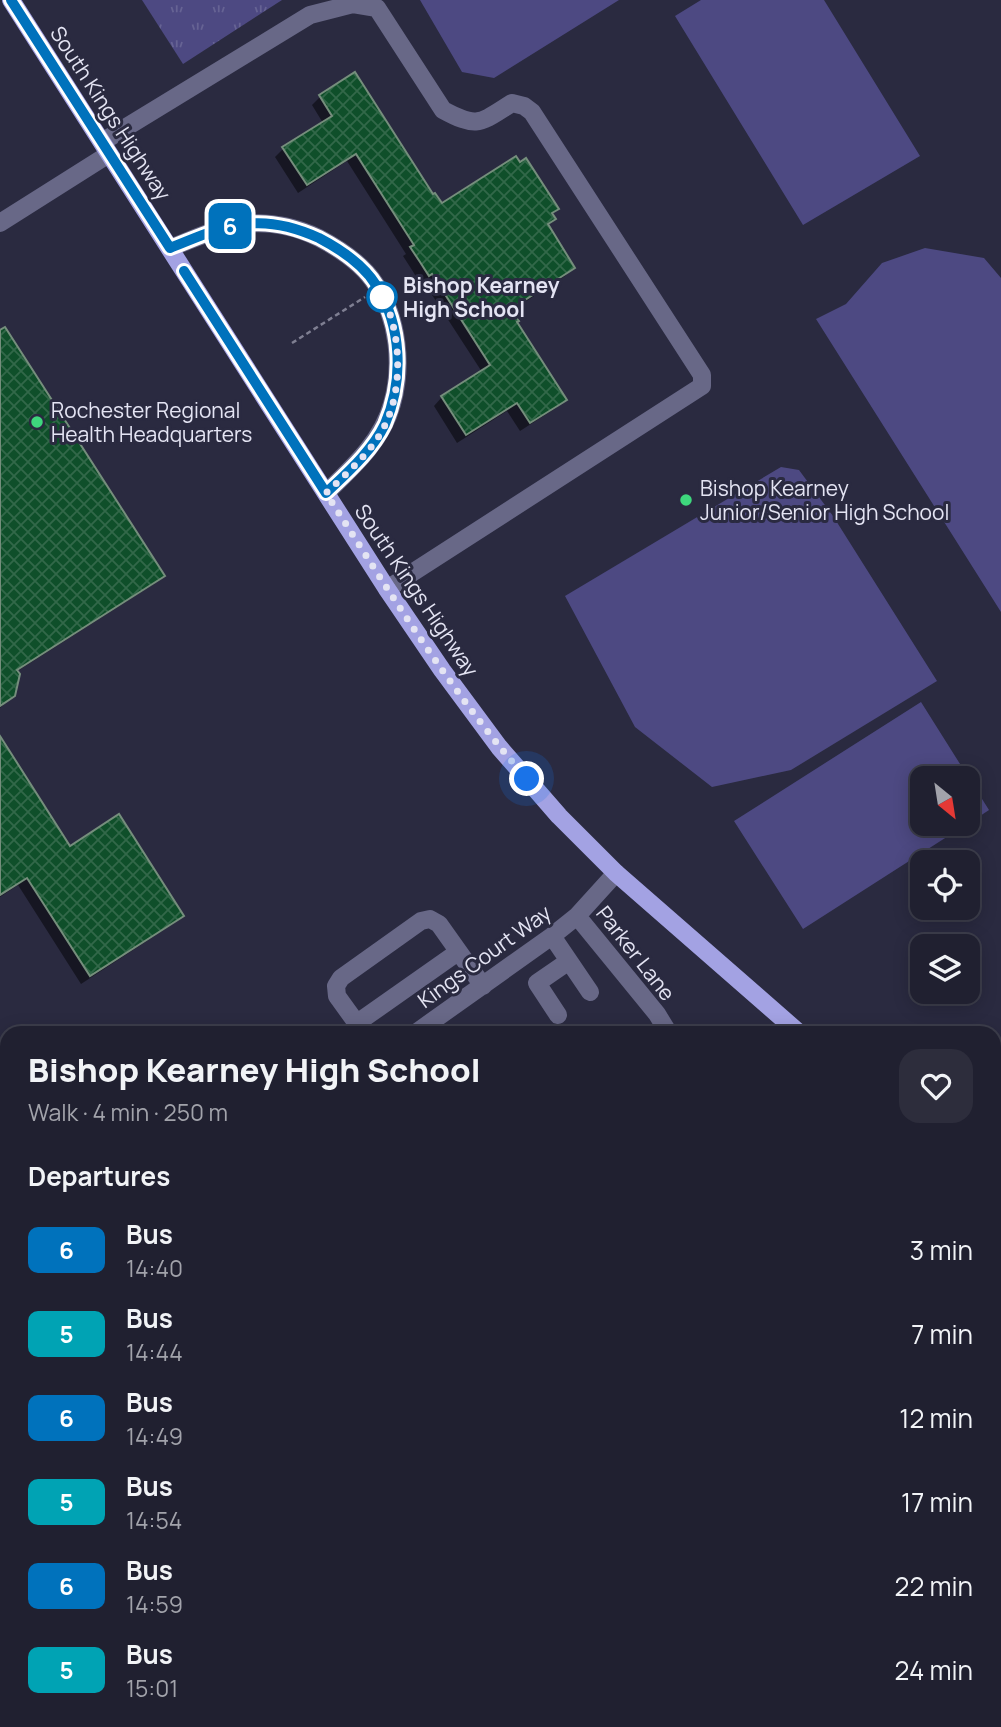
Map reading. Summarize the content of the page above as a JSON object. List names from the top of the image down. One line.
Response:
{"streets":{"main road":["South Kings Highway"],"street":["Parker Lane","Kings Court Way"]},"crossings":[["South Kings Highway","Parker Lane"],["Parker Lane","Kings Court Way"]],"places":["Bishop Kearney High School","Rochester Regional Health Headquarters","Bishop Kearney Junior/Senior High School"],"lines":["bus line 6"],"north":"bottom right","page":{"on_map":"6","heading":[["Bishop Kearney High School","Walk · 4 min · 250 m"],"Departures"],"list":[{"mark":"6","name":"Bus","note":"14:40","value":"3 min"},{"mark":"5","name":"Bus","note":"14:44","value":"7 min"},{"mark":"6","name":"Bus","note":"14:49","value":"12 min"},{"mark":"5","name":"Bus","note":"14:54","value":"17 min"},{"mark":"6","name":"Bus","note":"14:59","value":"22 min"},{"mark":"5","name":"Bus","note":"15:01","value":"24 min"}]}}
